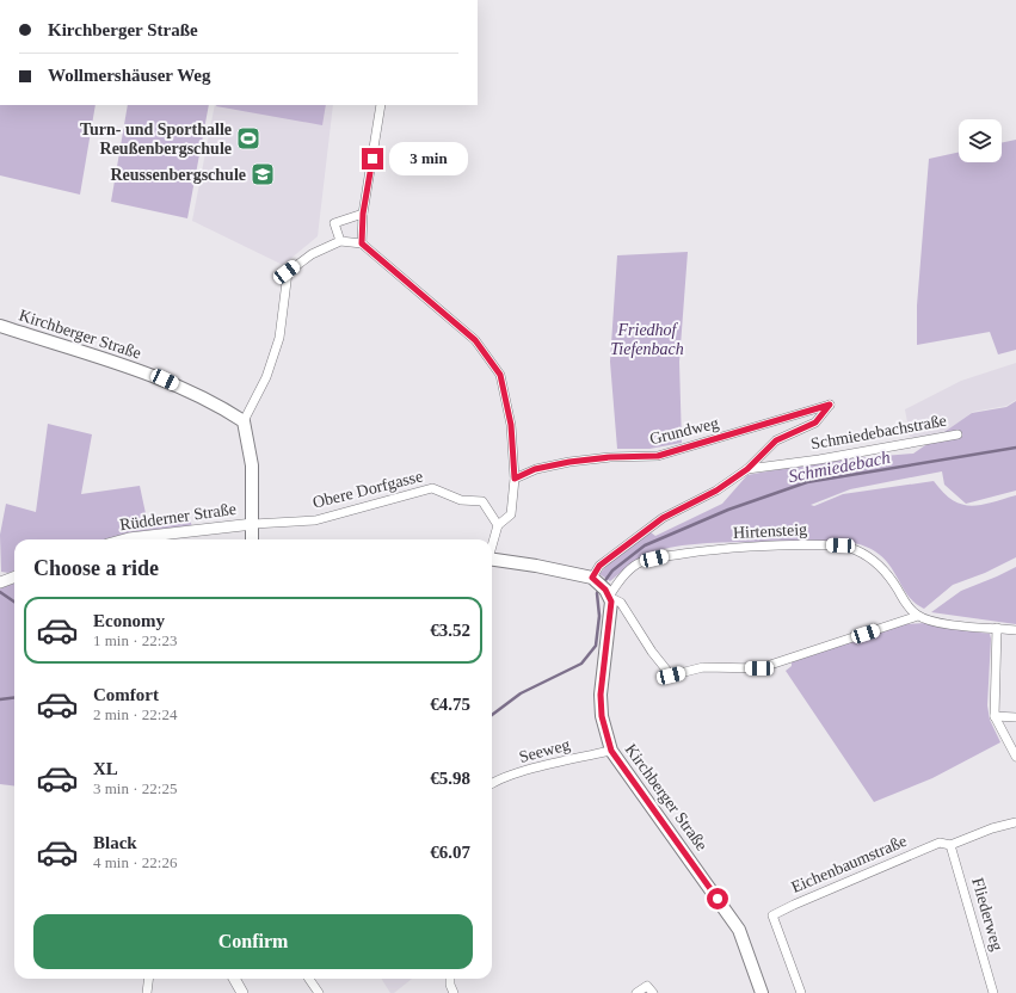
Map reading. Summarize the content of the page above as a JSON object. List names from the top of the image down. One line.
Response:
{"streets":{"main road":["Kirchberger Straße"],"street":["Grundweg","Schmiedebachstraße","Obere Dorfgasse","Rüdderner Straße","Hirtensteig","Seeweg","Eichenbaumstraße","Fliederweg"]},"crossings":[["Kirchberger Straße","Hirtensteig"],["Kirchberger Straße","Seeweg"],["Grundweg","Schmiedebachstraße"],["Obere Dorfgasse","Rüdderner Straße"],["Eichenbaumstraße","Fliederweg"]],"water":["Schmiedebach"],"parks":["Friedhof Tiefenbach"],"places":{"sports":["Turn- und Sporthalle Reußenbergschule"],"school or university":["Reussenbergschule"]},"page":{"banner":["Kirchberger Straße","Wollmershäuser Weg"],"bubble":"3 min","heading":"Choose a ride","list":[{"name":"Economy","note":"1 min · 22:23","value":"€3.52"},{"name":"Comfort","note":"2 min · 22:24","value":"€4.75"},{"name":"XL","note":"3 min · 22:25","value":"€5.98"},{"name":"Black","note":"4 min · 22:26","value":"€6.07"}],"buttons":"Confirm"}}
